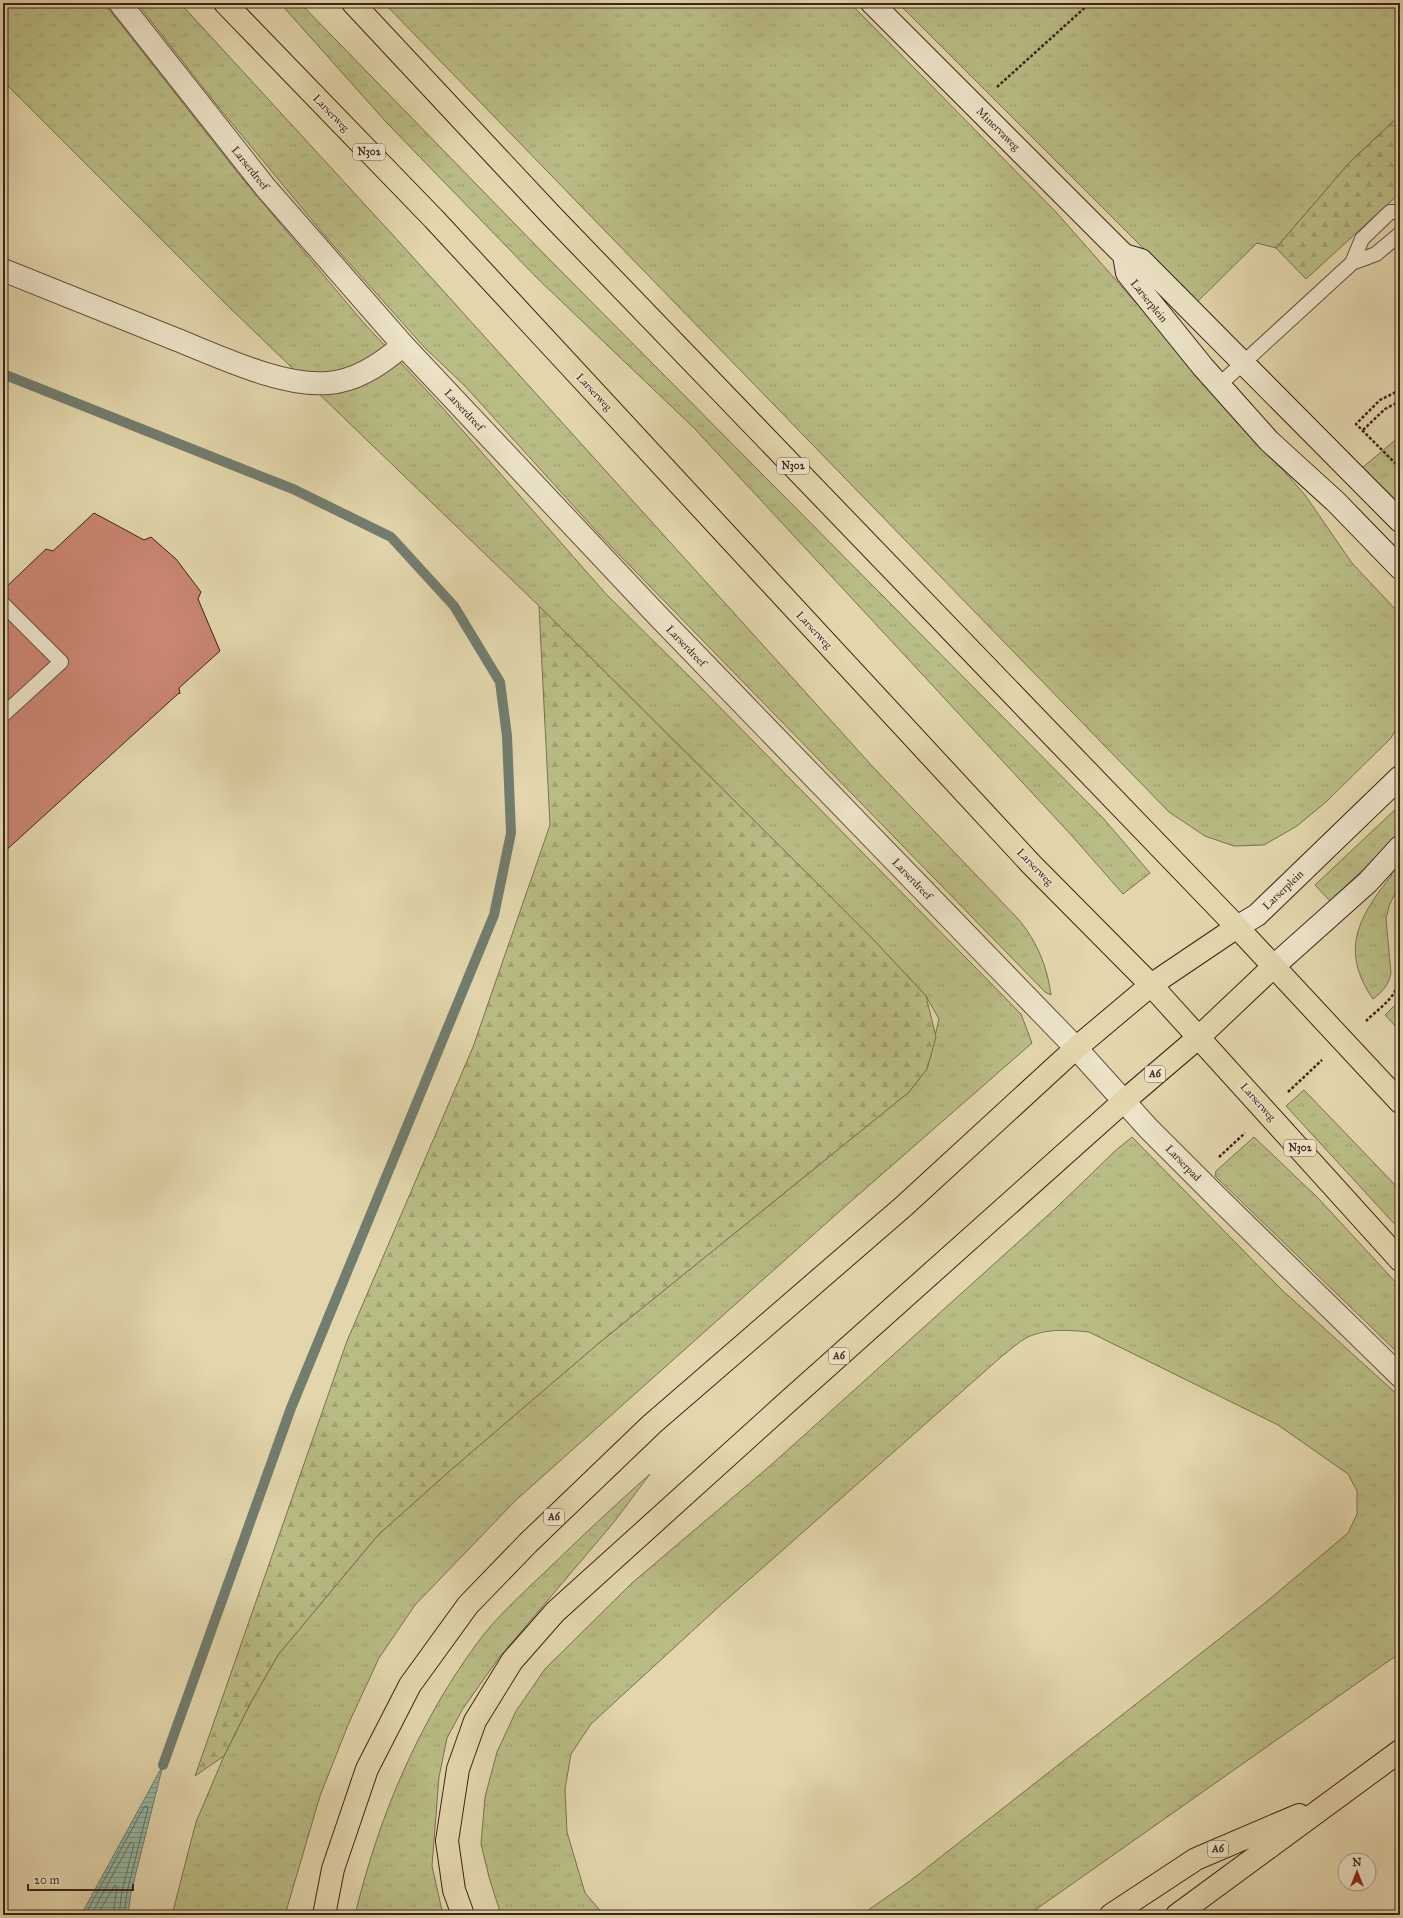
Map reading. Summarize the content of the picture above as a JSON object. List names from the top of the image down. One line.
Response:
{"streets":{"main road":["Larserweg","N302","Larserplein","A6"],"street":["Minervaweg","Larserdreef","Larserpad"]},"crossings":[["Larserweg","Larserplein"],["Larserweg","A6"],["Minervaweg","Larserplein"],["N302","Larserplein"],["Larserdreef","Larserpad"],["Larserplein","A6"],["A6","Larserpad"]],"scale_bar":"20 m","north":"top"}
